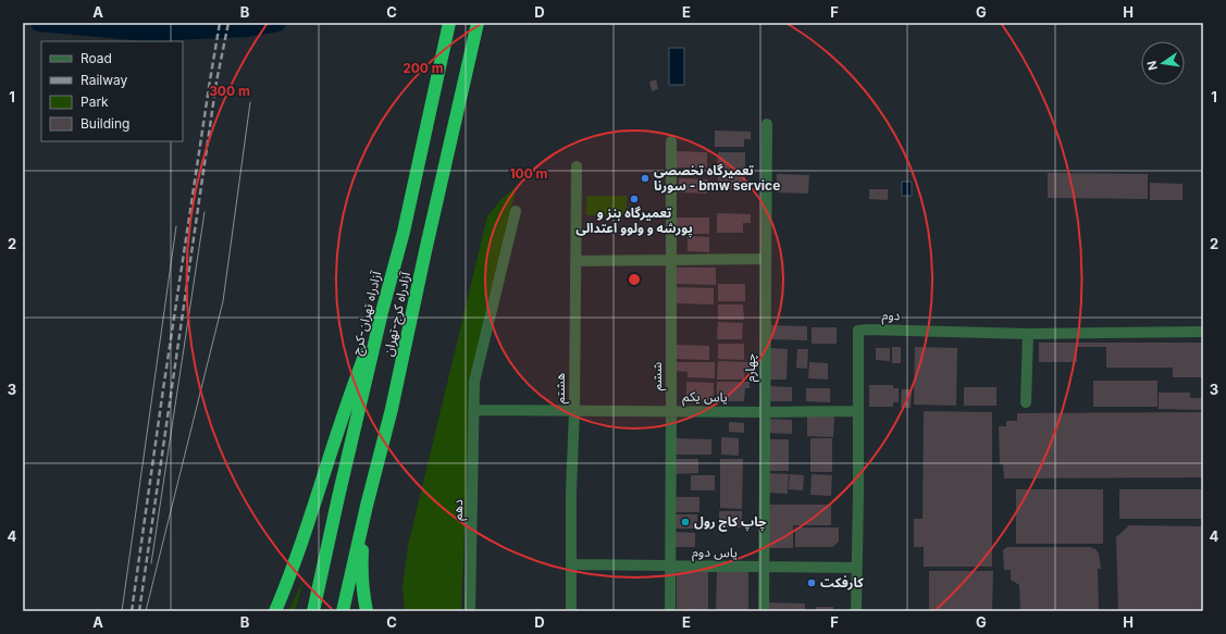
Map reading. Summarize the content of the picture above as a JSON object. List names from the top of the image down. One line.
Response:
{"streets":{"highway":["آزادراه تهران-کرج","آزادراه کرج-تهران"],"street":["دوم","چهارم","ششم","هشتم","یاس یکم","دهم","یاس دوم"]},"crossings":[["دوم","یاس یکم"],["دوم","یاس دوم"],["چهارم","یاس یکم"],["چهارم","یاس دوم"],["ششم","یاس یکم"],["ششم","یاس دوم"],["هشتم","یاس یکم"],["هشتم","یاس دوم"],["یاس یکم","دهم"]],"places":["تعمیرگاه تخصصی سورنا - bmw service","تعمیرگاه بنز و پورشه و ولوو اعتدالی","چاپ کاج رول","کارفکت"],"legend":["Road","Railway","Park","Building"],"north":"left","grid":{"columns":["A","B","C","D","E","F","G","H"],"rows":["1","2","3","4"]},"rings":["200 m","300 m","100 m"]}
